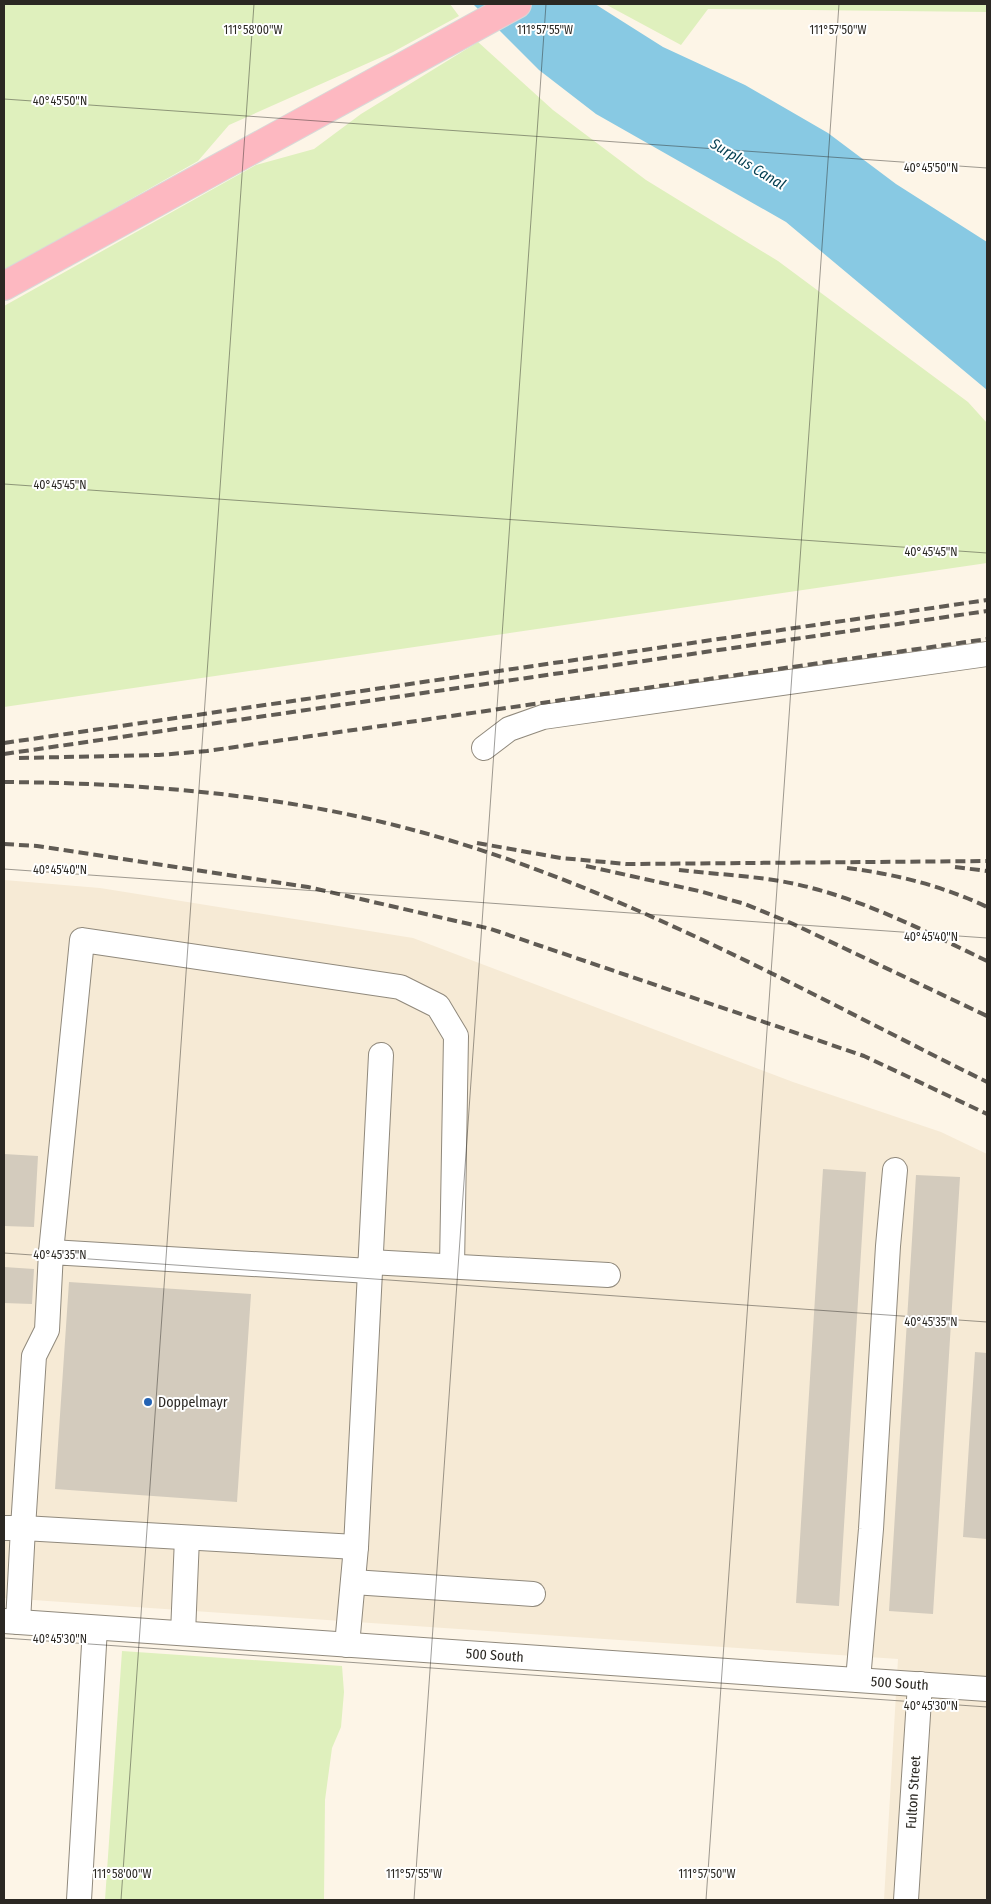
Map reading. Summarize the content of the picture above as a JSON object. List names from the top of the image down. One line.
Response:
{"streets":{"street":["500 South","Fulton Street"]},"crossings":[["500 South","Fulton Street"]],"water":["Surplus Canal"],"places":["Doppelmayr"],"coordinates":["111°58'00\"W","111°57'55\"W","111°57'50\"W","40°45'50\"N","40°45'45\"N","40°45'40\"N","40°45'35\"N","40°45'30\"N"]}
